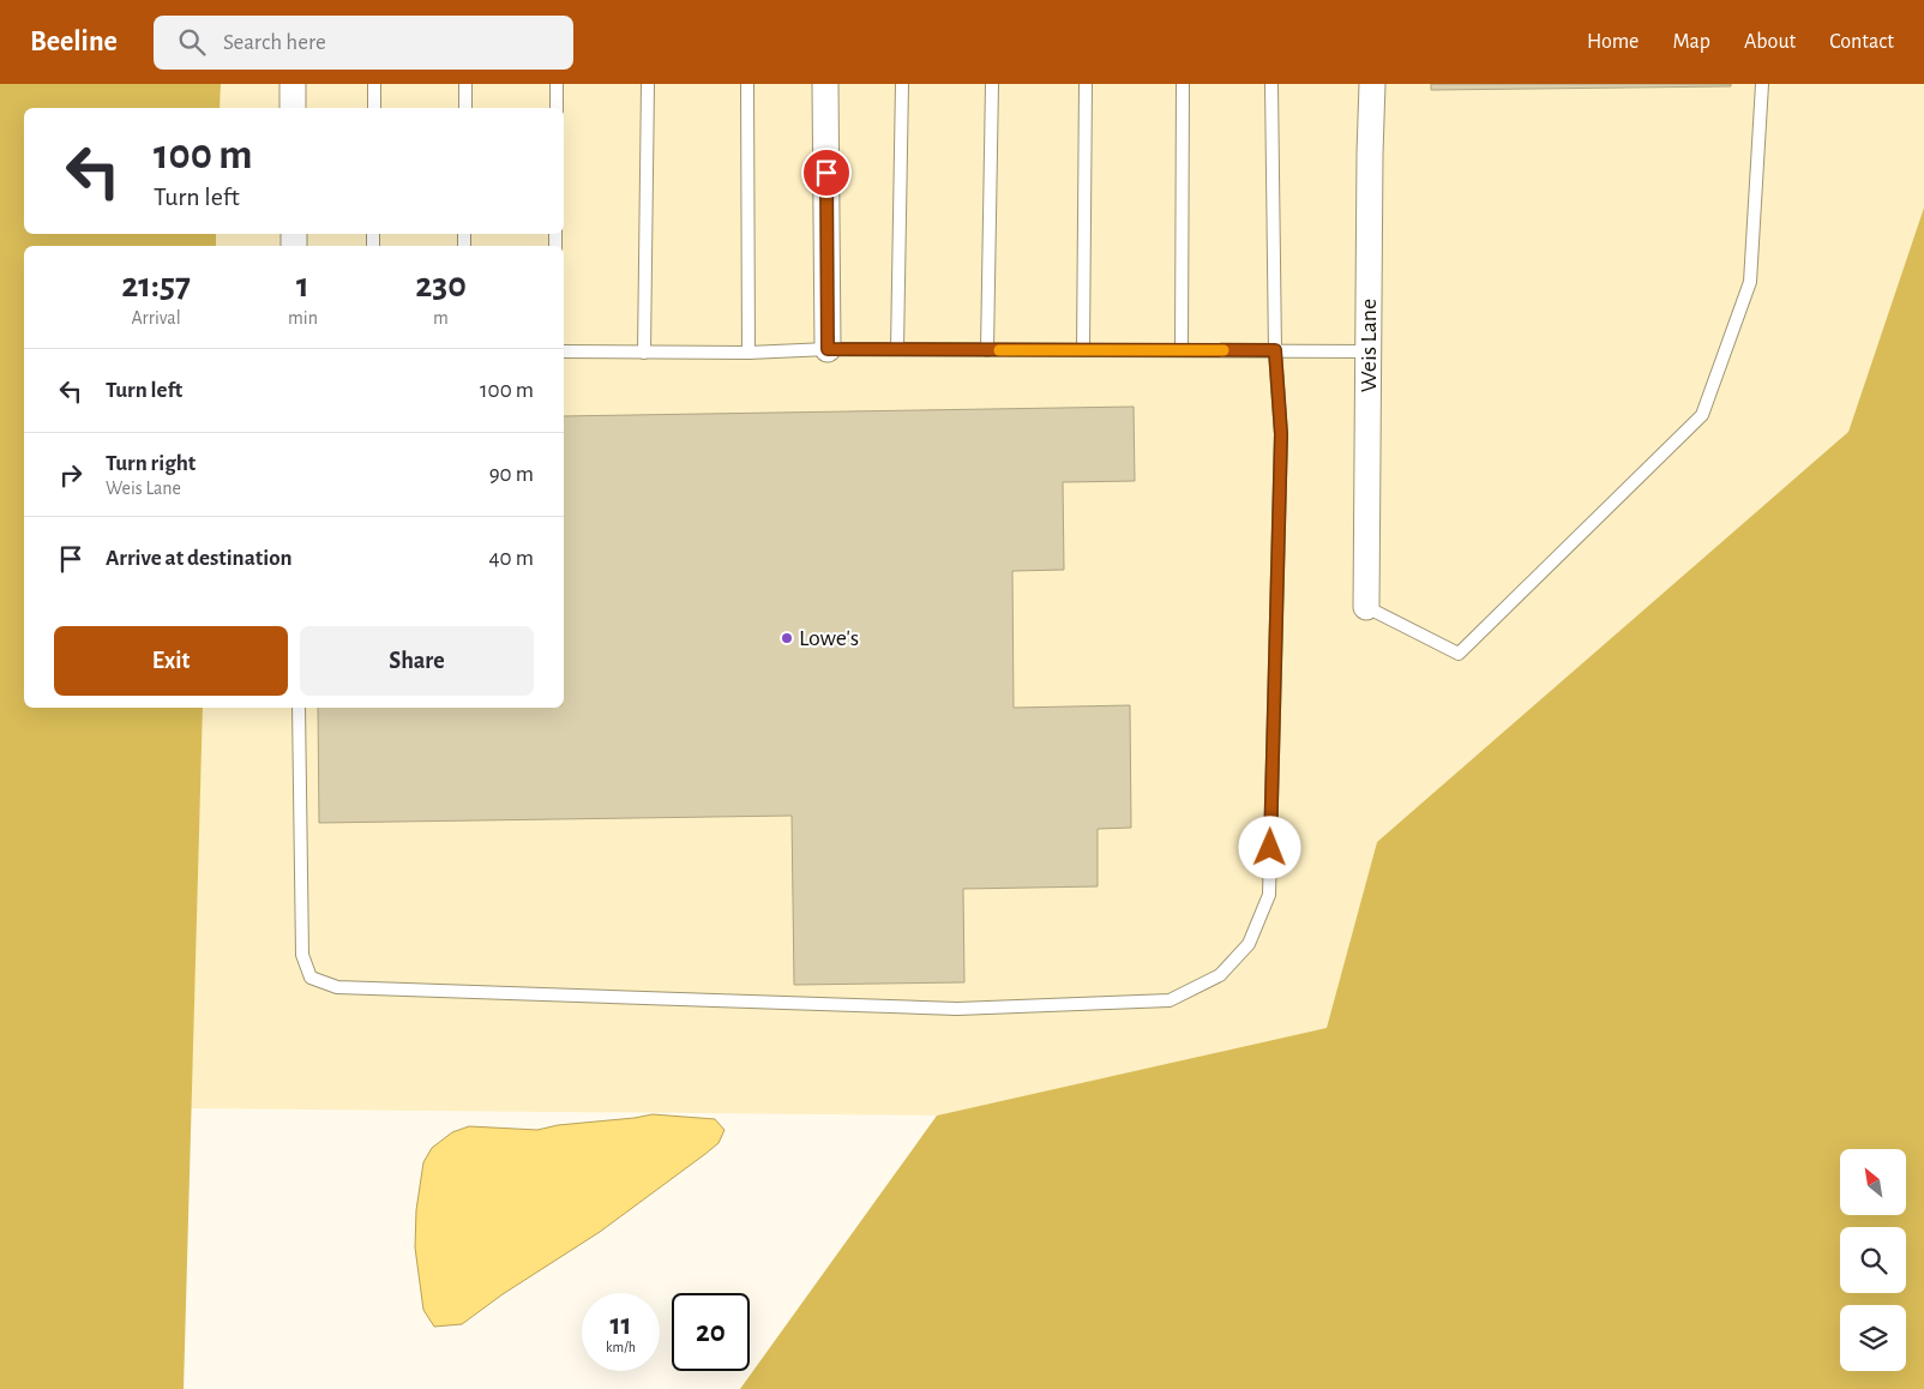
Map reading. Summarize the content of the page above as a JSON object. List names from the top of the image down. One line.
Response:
{"streets":{"street":["Weis Lane"]},"places":["Lowe's"],"north":"top left","page":{"header":"Beeline","search":"Search here","nav":["Home","Map","About","Contact"],"turn":["100 m","Turn left"],"eta":["21:57","Arrival","1","min","230","m"],"list":[{"name":"Turn left","value":"100 m"},{"name":"Turn right","note":"Weis Lane","value":"90 m"},{"name":"Arrive at destination","value":"40 m"}],"buttons":["Exit","Share"],"speed":"11 km/h","limit":"20"}}
